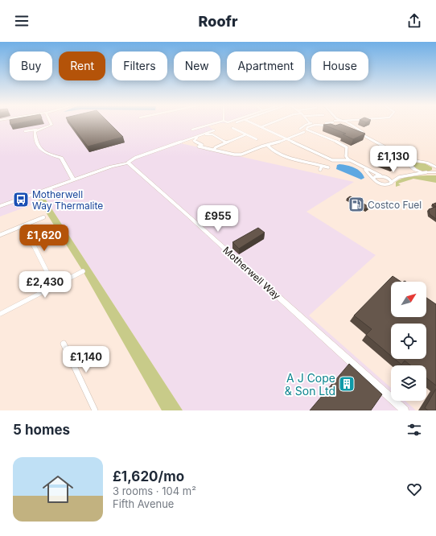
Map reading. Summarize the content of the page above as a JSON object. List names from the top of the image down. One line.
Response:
{"streets":{"street":["Motherwell Way"]},"places":{"bus stop":["Motherwell Way Thermalite"],"fuel station":["Costco Fuel"],"building":["A J Cope & Son Ltd"]},"north":"top right","page":{"header":"Roofr","chip":["Buy","Rent","Filters","New","Apartment","House"],"price":["£1,130","£955","£1,620","£2,430","£1,140"],"heading":"5 homes","list":[{"name":"£1,620/mo","note":"3 rooms · 104 m² · Fifth Avenue"}]}}
